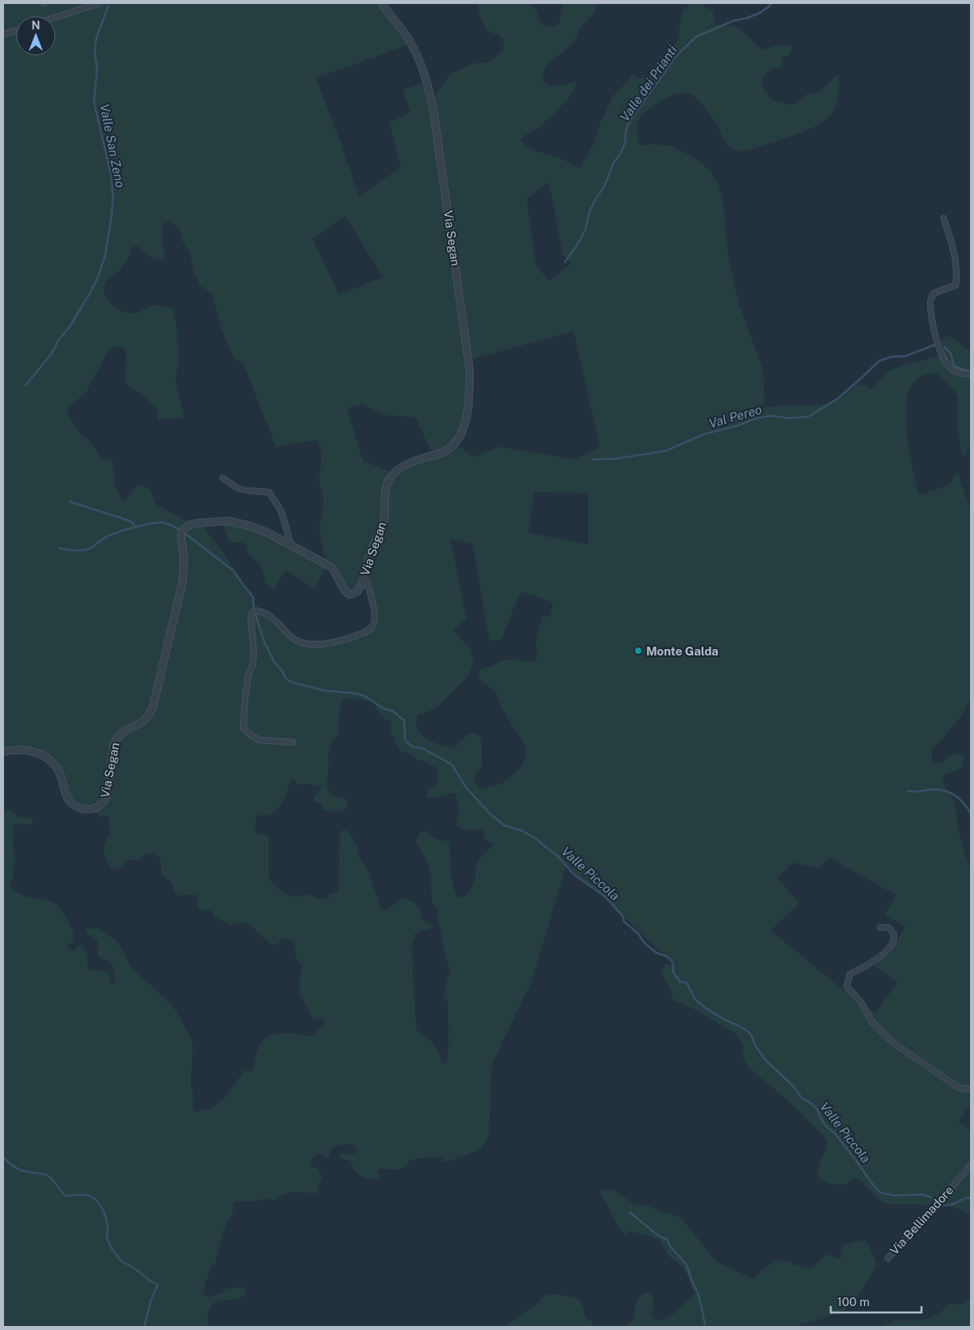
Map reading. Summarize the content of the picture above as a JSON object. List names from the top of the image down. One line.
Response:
{"streets":{"street":["Via Segan","Via Bellimadore"]},"water":["Valle dei Prianti","Valle San Zeno","Val Pereo","Valle Piccola"],"places":["Monte Galda"],"scale_bar":"100 m","north":"top"}
